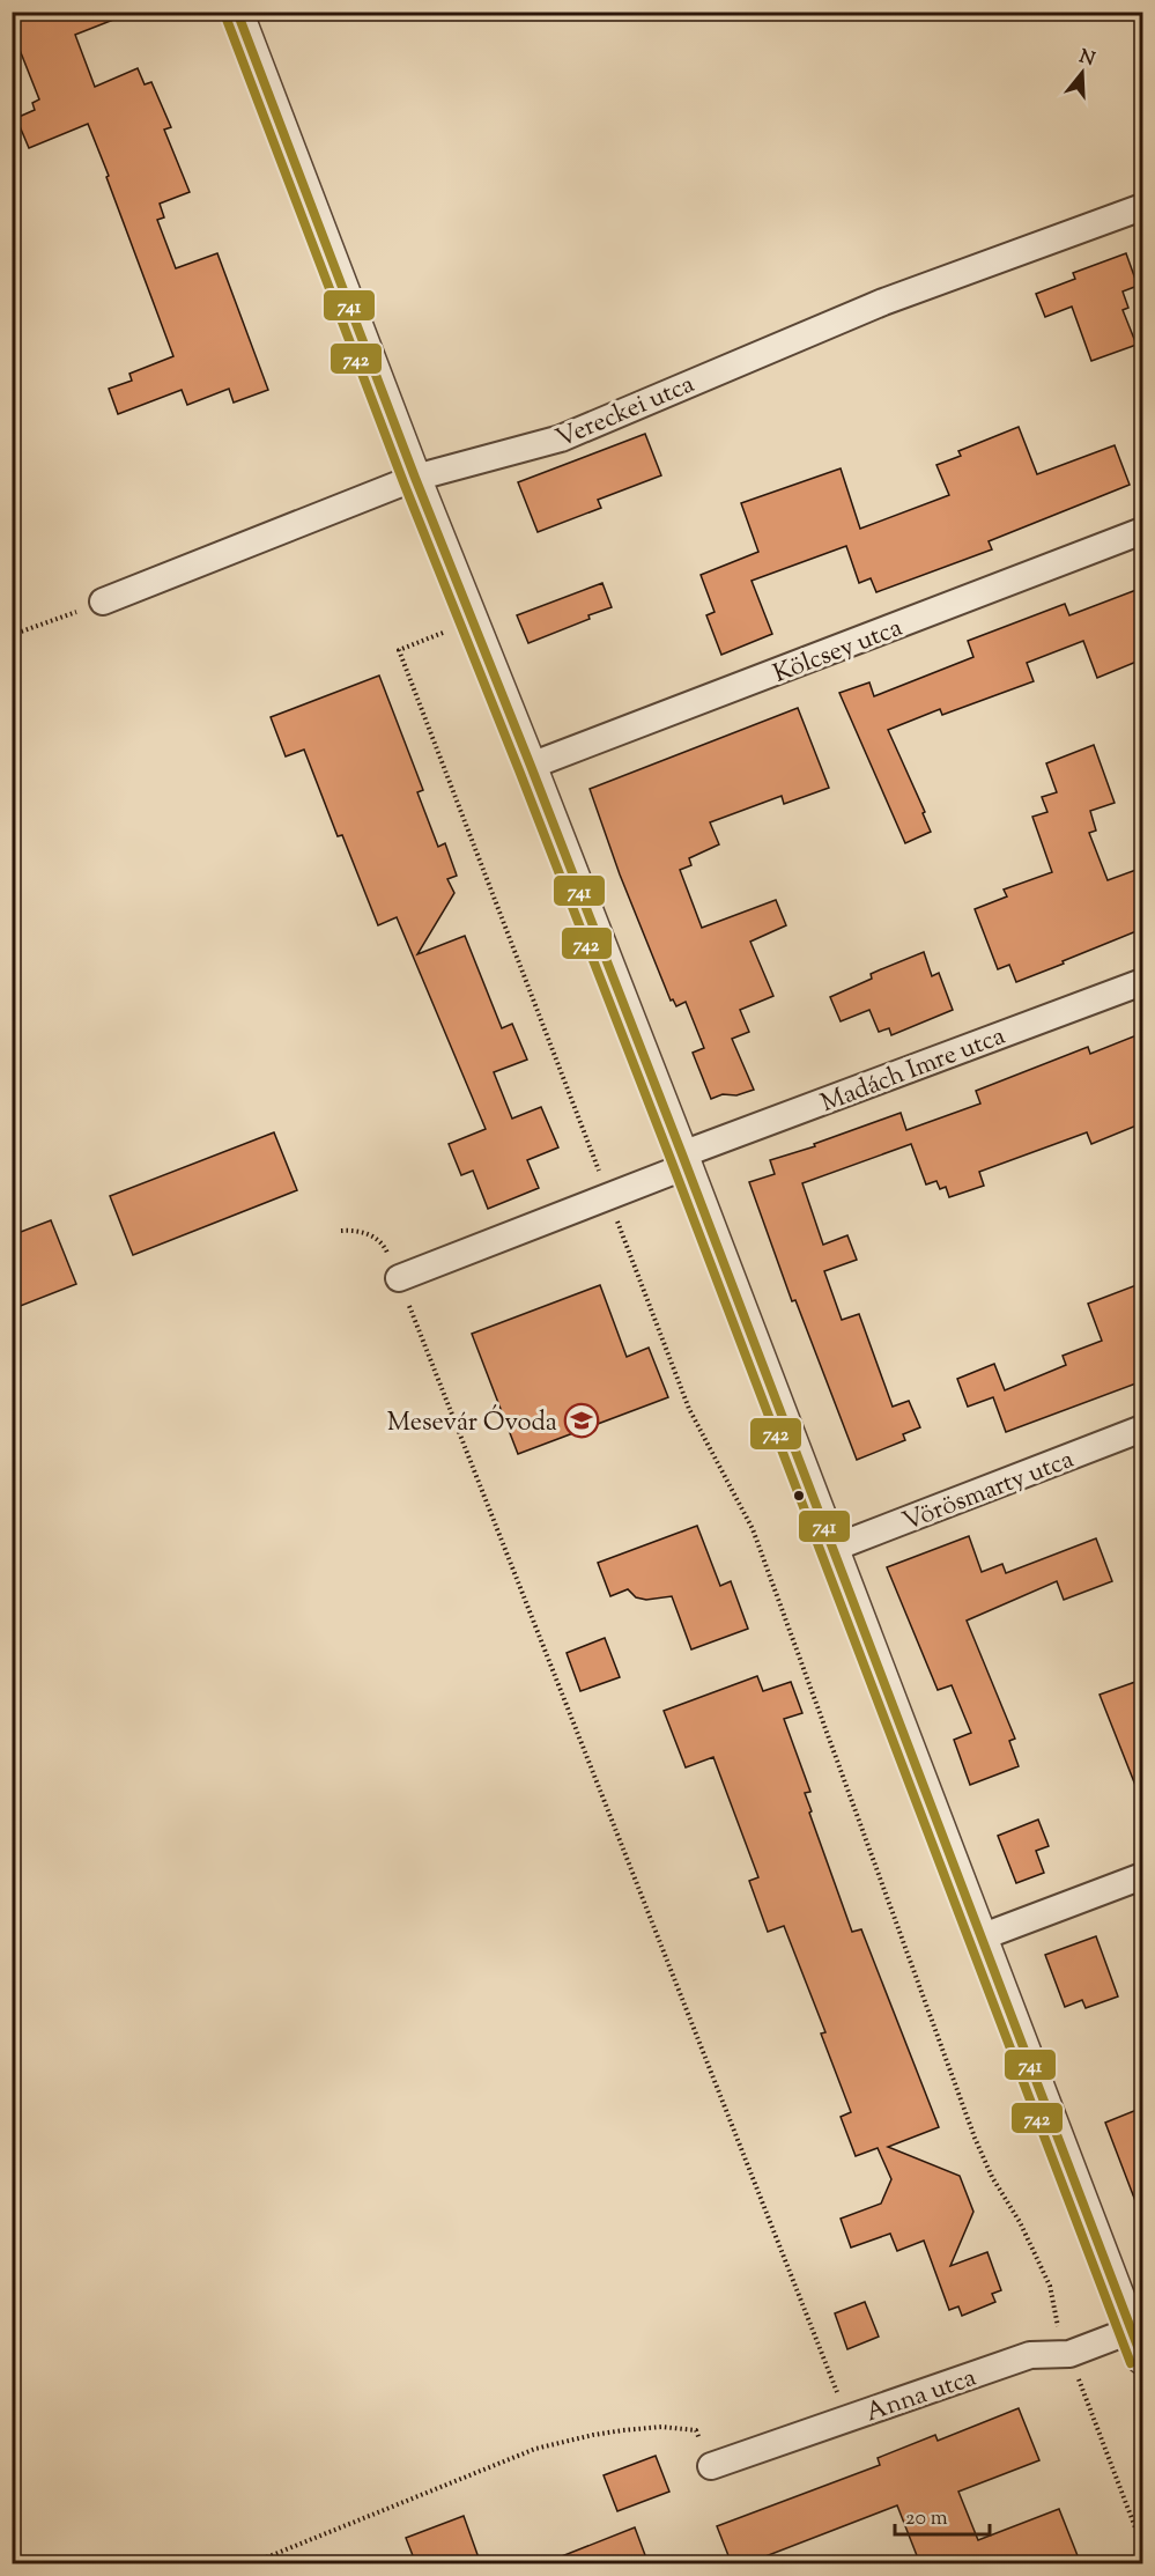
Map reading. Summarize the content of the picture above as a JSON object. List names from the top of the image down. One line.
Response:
{"streets":{"street":["Vereckei utca","Kölcsey utca","Madách Imre utca","Vörösmarty utca","Anna utca"]},"places":{"school or university":["Mesevár Óvoda"]},"lines":["transit line 741","transit line 742"],"scale_bar":"20 m","north":"top"}
